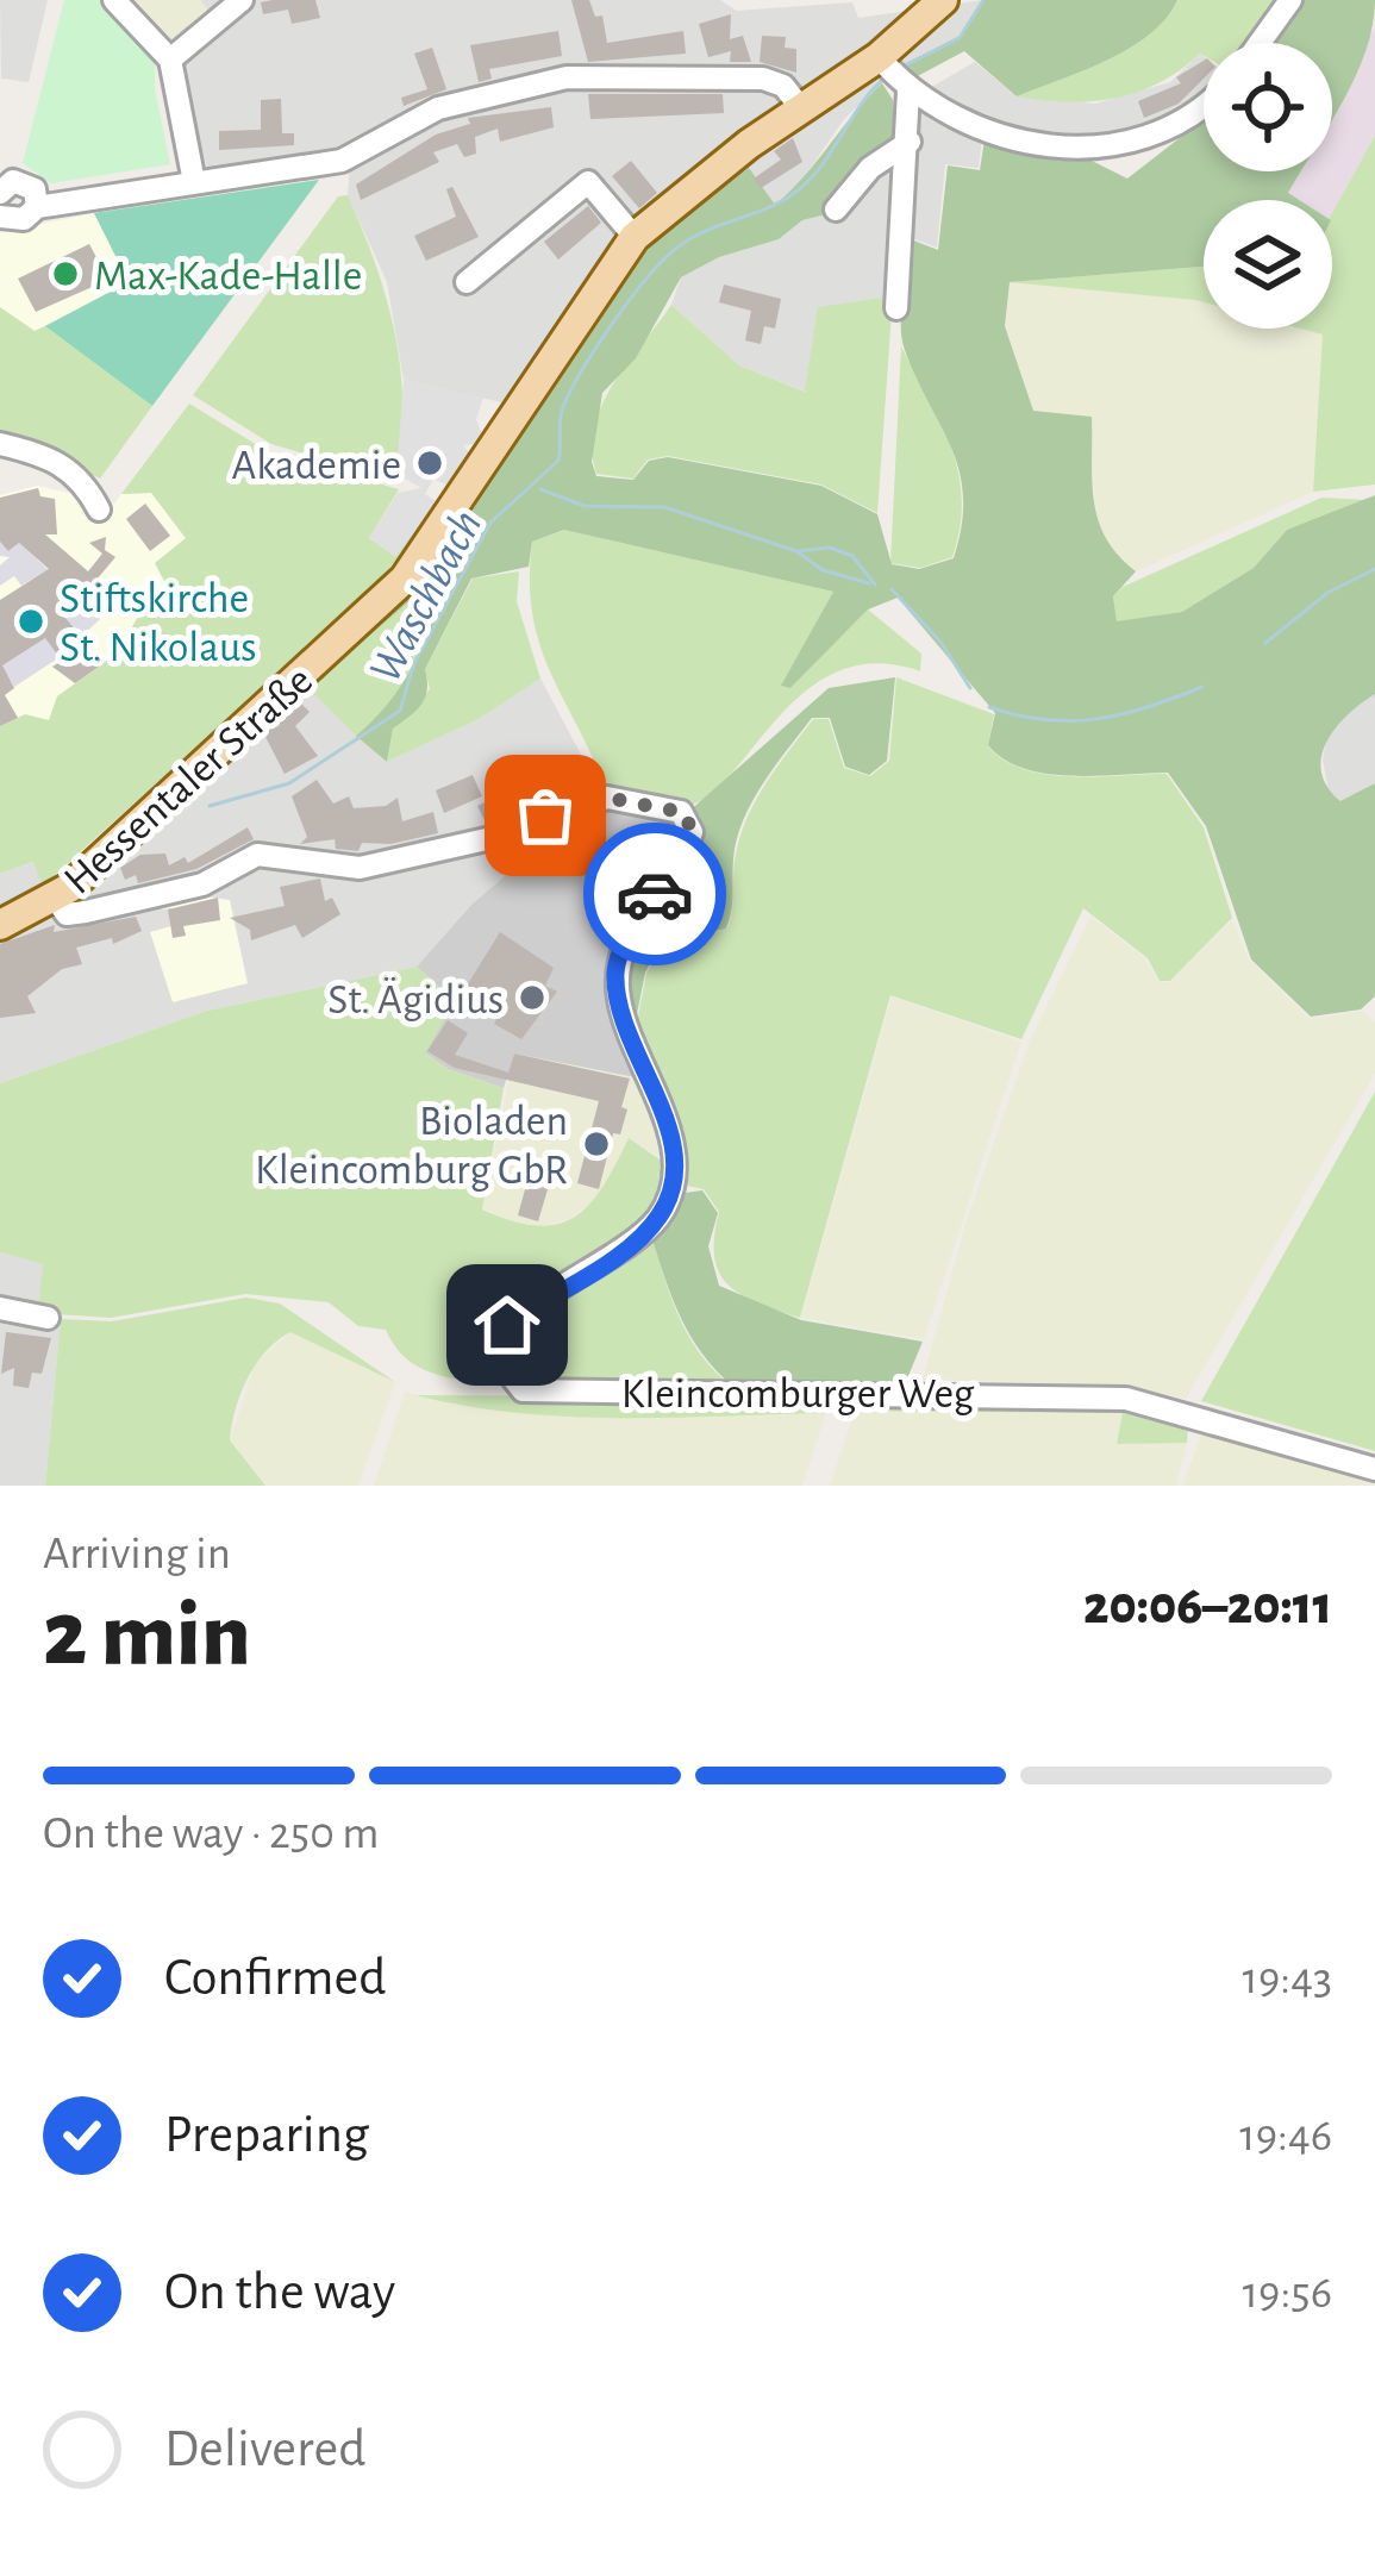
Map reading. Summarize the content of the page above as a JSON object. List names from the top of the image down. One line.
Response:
{"streets":{"main road":["Hessentaler Straße"],"street":["Kleincomburger Weg"]},"crossings":[["Hessentaler Straße","Kleincomburger Weg"]],"water":["Waschbach"],"places":["Max-Kade-Halle","Akademie","Stiftskirche St. Nikolaus","St. Ägidius","Bioladen Kleincomburg GbR"],"page":{"heading":["2 min","Arriving in","20:06–20:11"],"bar":"On the way · 250 m","list":[["Confirmed","19:43"],["Preparing","19:46"],["On the way","19:56"],"Delivered"]}}
